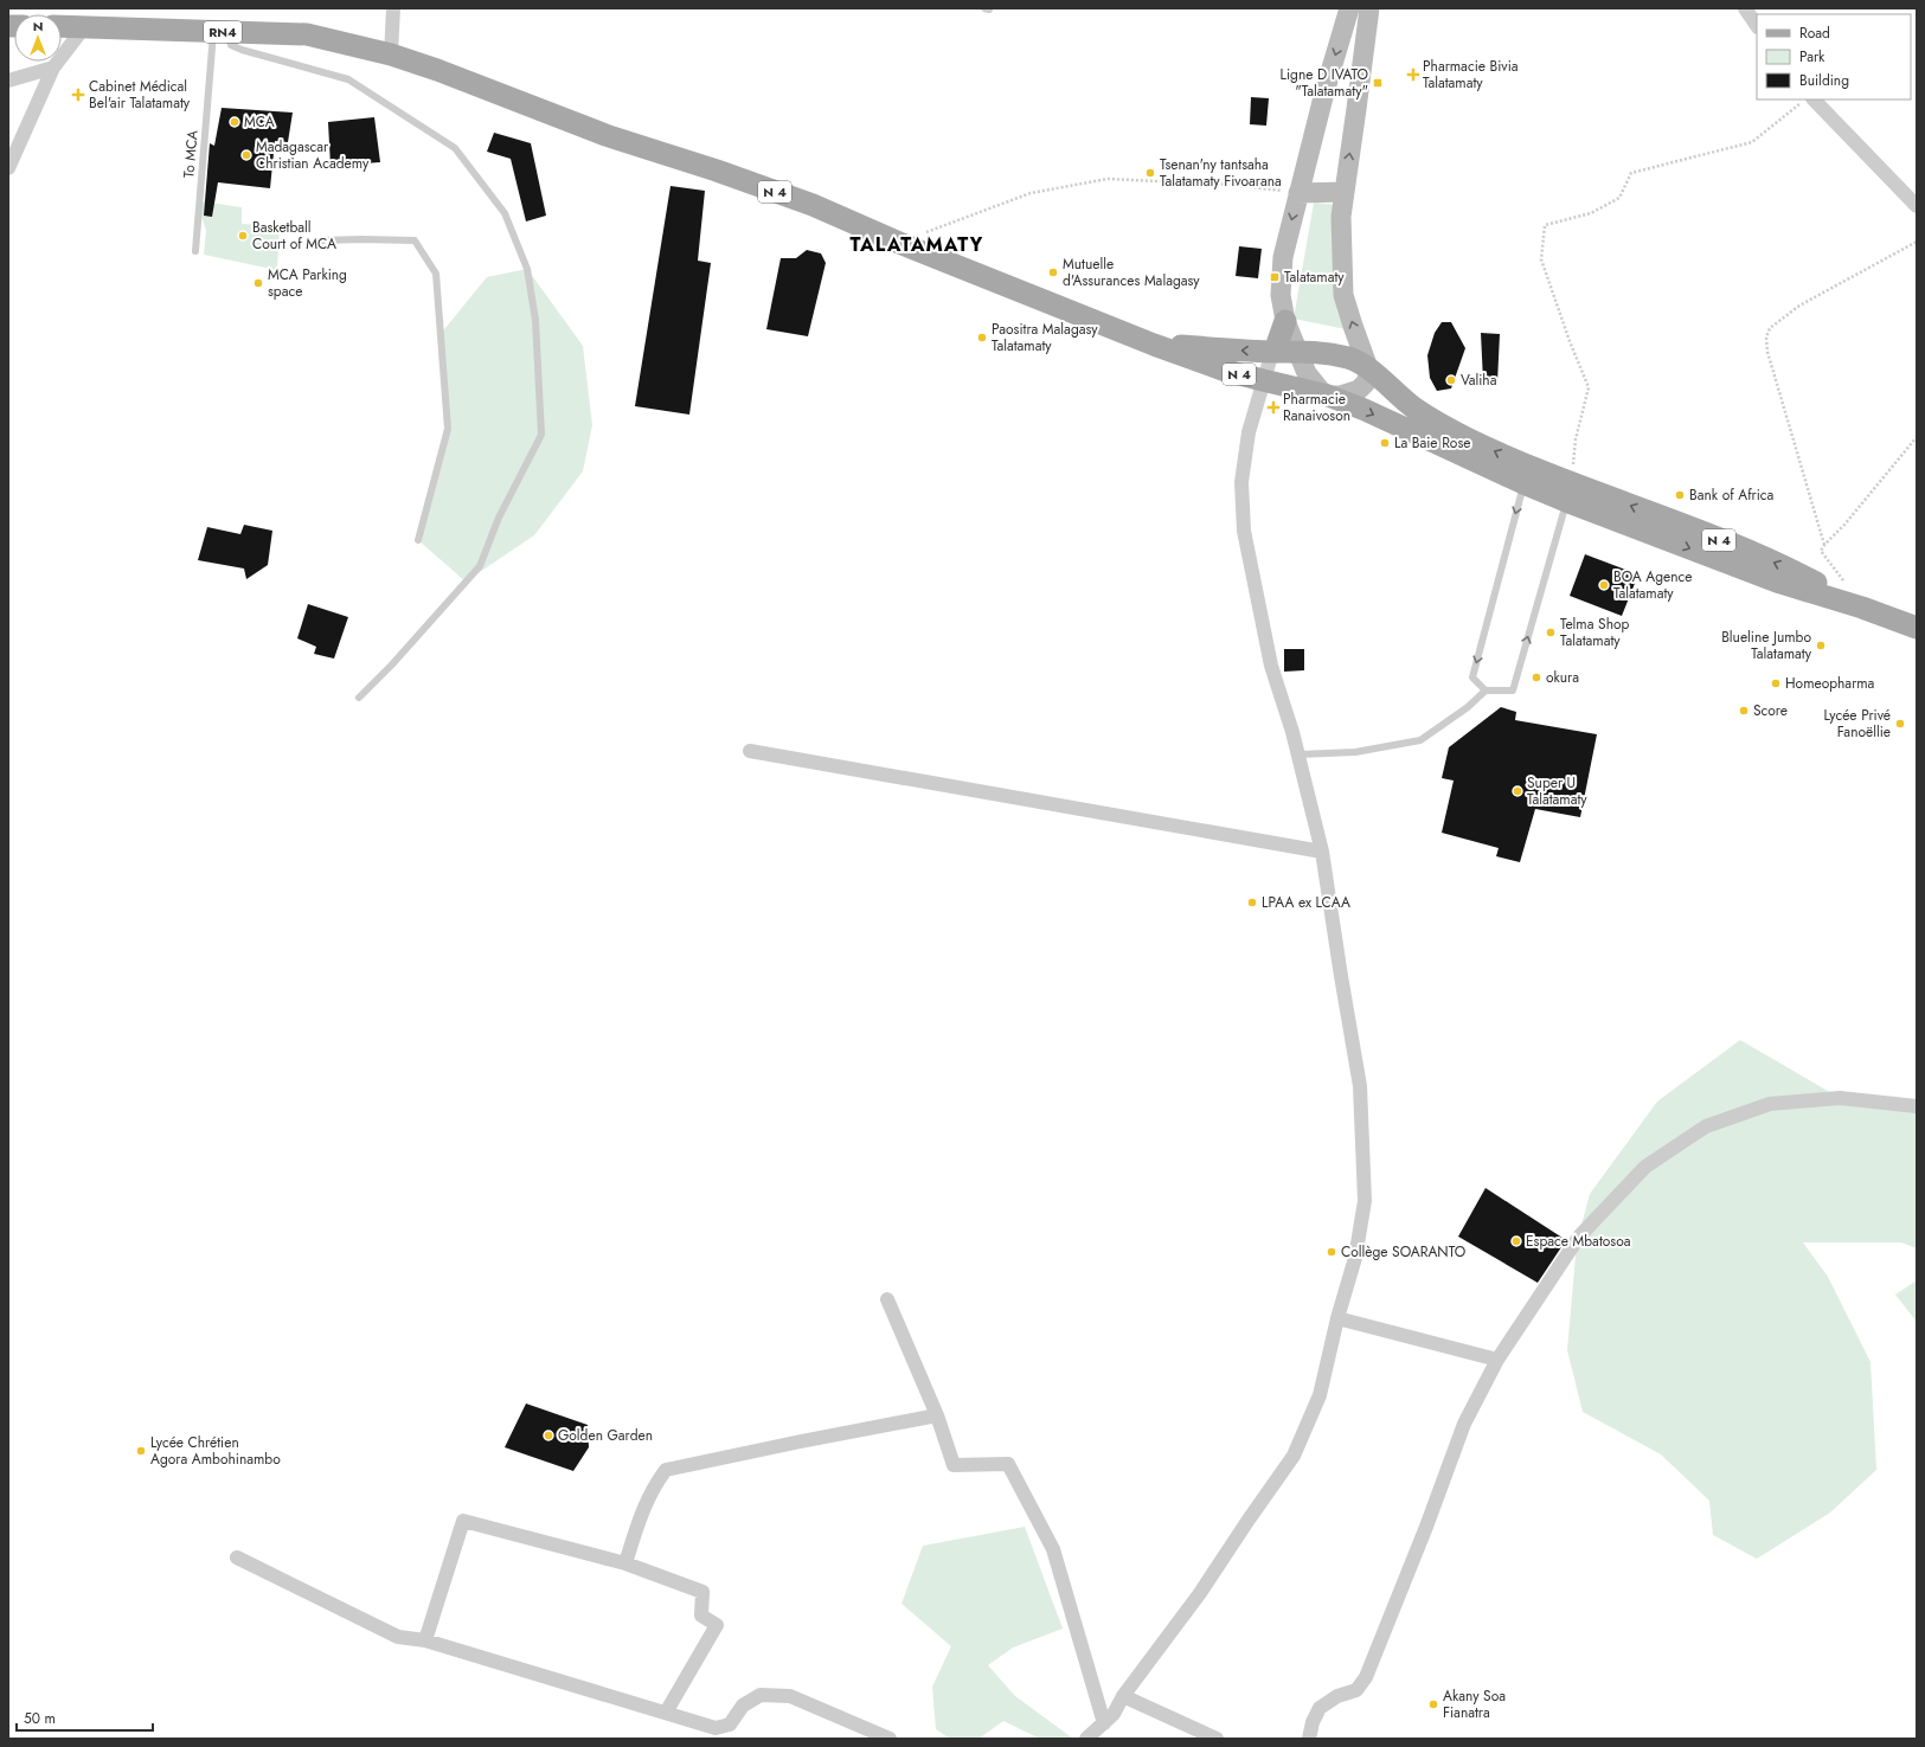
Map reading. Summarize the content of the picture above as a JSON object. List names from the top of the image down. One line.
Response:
{"streets":{"main road":["RN4","N 4"],"lane":["To MCA"]},"crossings":[["RN4","To MCA"],["RN4","N 4"]],"districts":["TALATAMATY"],"places":{"health":["Pharmacie Bivia Talatamaty","Cabinet Médical Bel'air Talatamaty","Pharmacie Ranaivoson"],"transit":["Ligne D IVATO \"Talatamaty\"","Talatamaty"],"other":["MCA","Madagascar Christian Academy","Tsenan'ny tantsaha Talatamaty Fivoarana","Basketball Court of MCA","Mutuelle d'Assurances Malagasy","MCA Parking space","Paositra Malagasy Talatamaty","Valiha","La Baie Rose","Bank of Africa","BOA Agence Talatamaty","Telma Shop Talatamaty","Blueline Jumbo Talatamaty","okura","Homeopharma","Score","Lycée Privé Fanoëllie","Super U Talatamaty","LPAA ex LCAA","Espace Mbatosoa","Collège SOARANTO","Golden Garden","Lycée Chrétien Agora Ambohinambo","Akany Soa Fianatra"]},"legend":["Road","Park","Building"],"scale_bar":"50 m","north":"top"}
